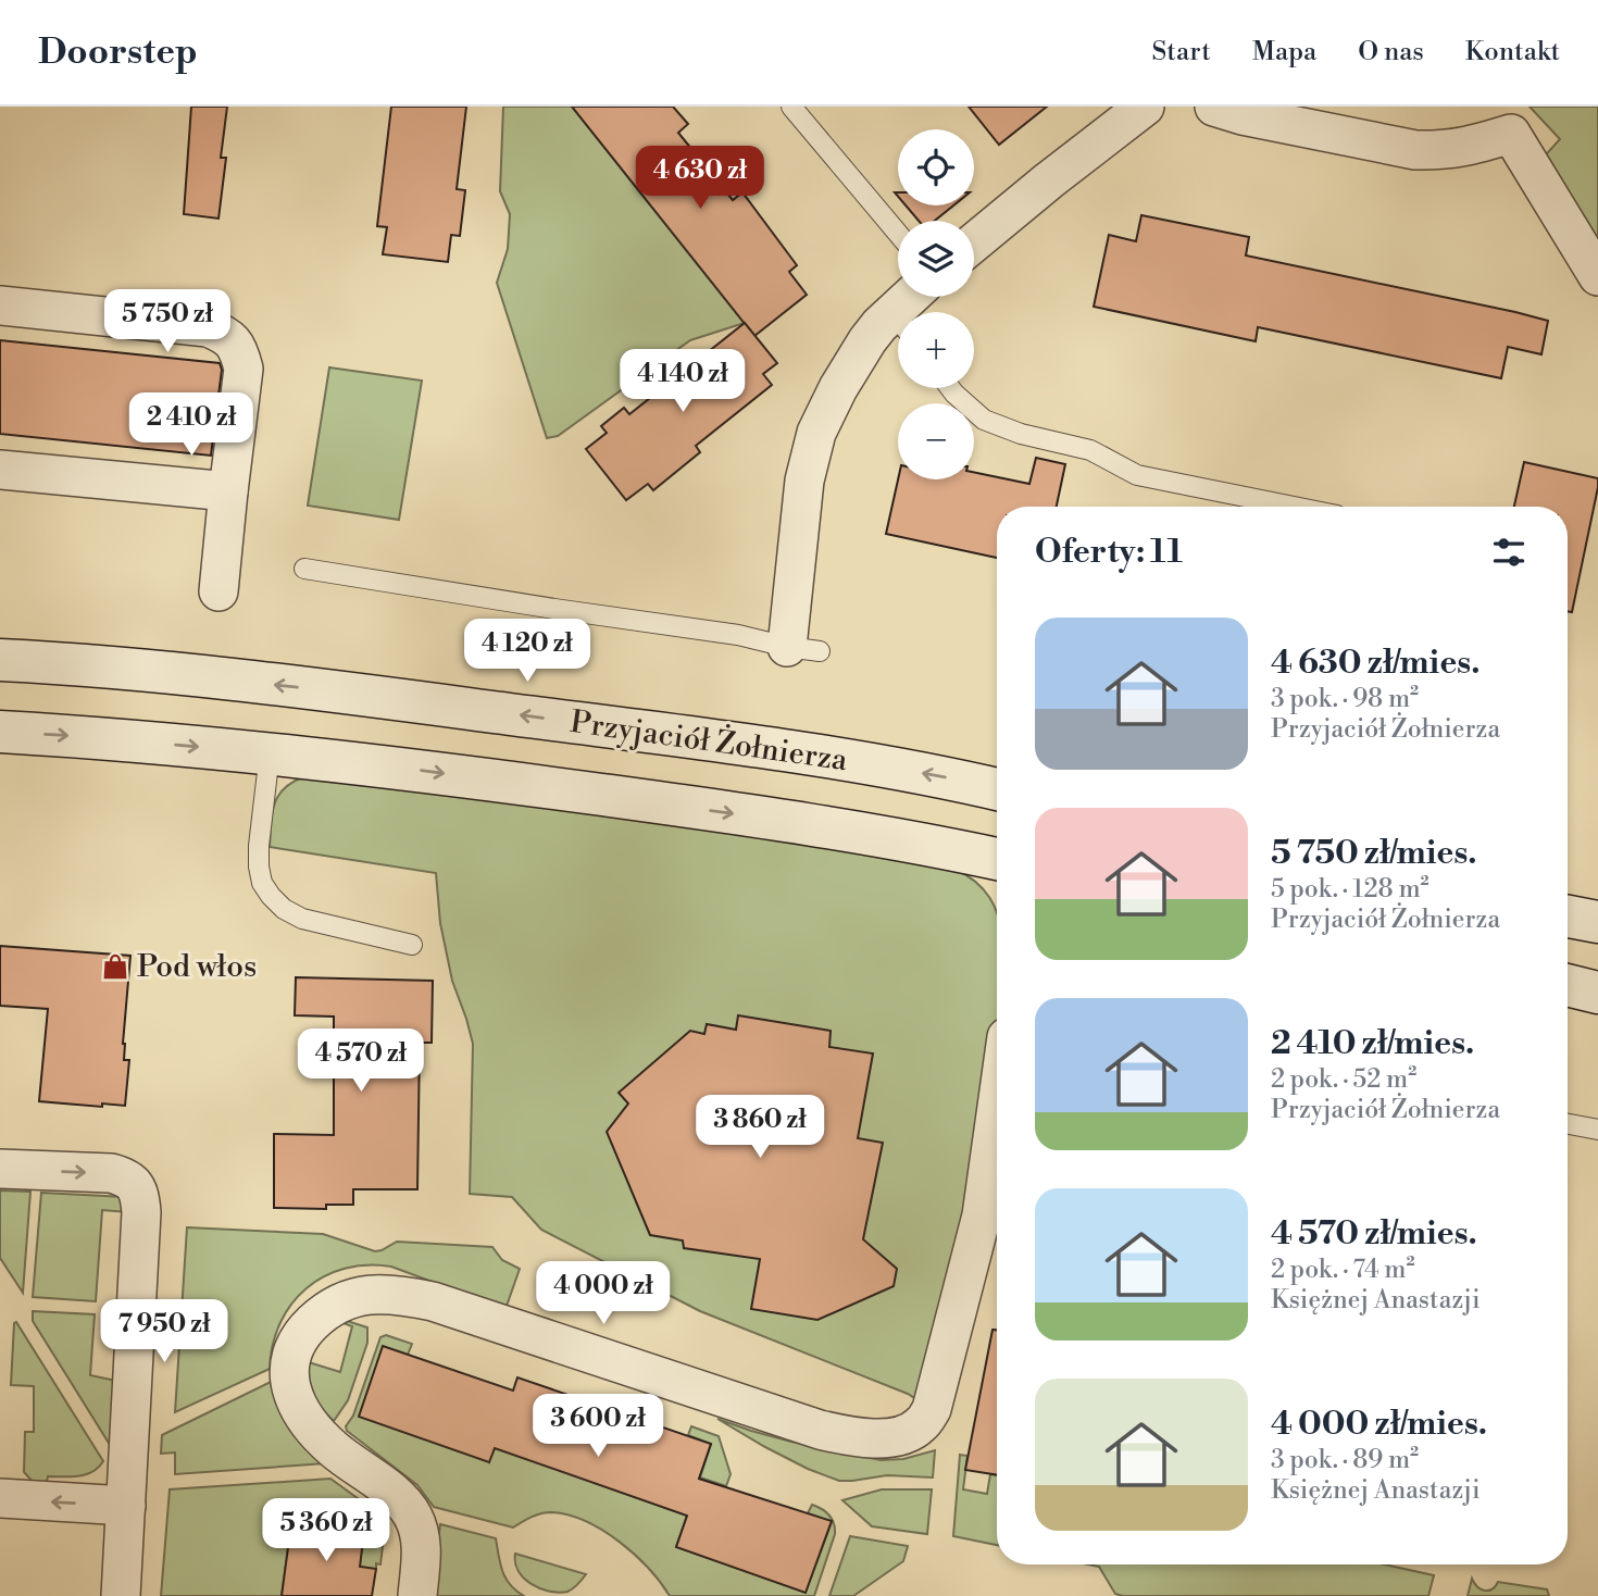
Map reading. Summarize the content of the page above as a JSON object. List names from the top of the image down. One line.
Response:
{"streets":{"street":["Przyjaciół Żołnierza"]},"places":{"shop":["Pod włos"]},"page":{"header":"Doorstep","nav":["Start","Mapa","O nas","Kontakt"],"map_buttons":["+","−"],"price":["4 630 zł","5 750 zł","4 140 zł","2 410 zł","4 120 zł","4 570 zł","3 860 zł","4 000 zł","7 950 zł","3 600 zł","5 360 zł"],"heading":"Oferty: 11","list":[{"name":"4 630 zł/mies.","note":"3 pok. · 98 m² · Przyjaciół Żołnierza"},{"name":"5 750 zł/mies.","note":"5 pok. · 128 m² · Przyjaciół Żołnierza"},{"name":"2 410 zł/mies.","note":"2 pok. · 52 m² · Przyjaciół Żołnierza"},{"name":"4 570 zł/mies.","note":"2 pok. · 74 m² · Księżnej Anastazji"},{"name":"4 000 zł/mies.","note":"3 pok. · 89 m² · Księżnej Anastazji"}]}}
